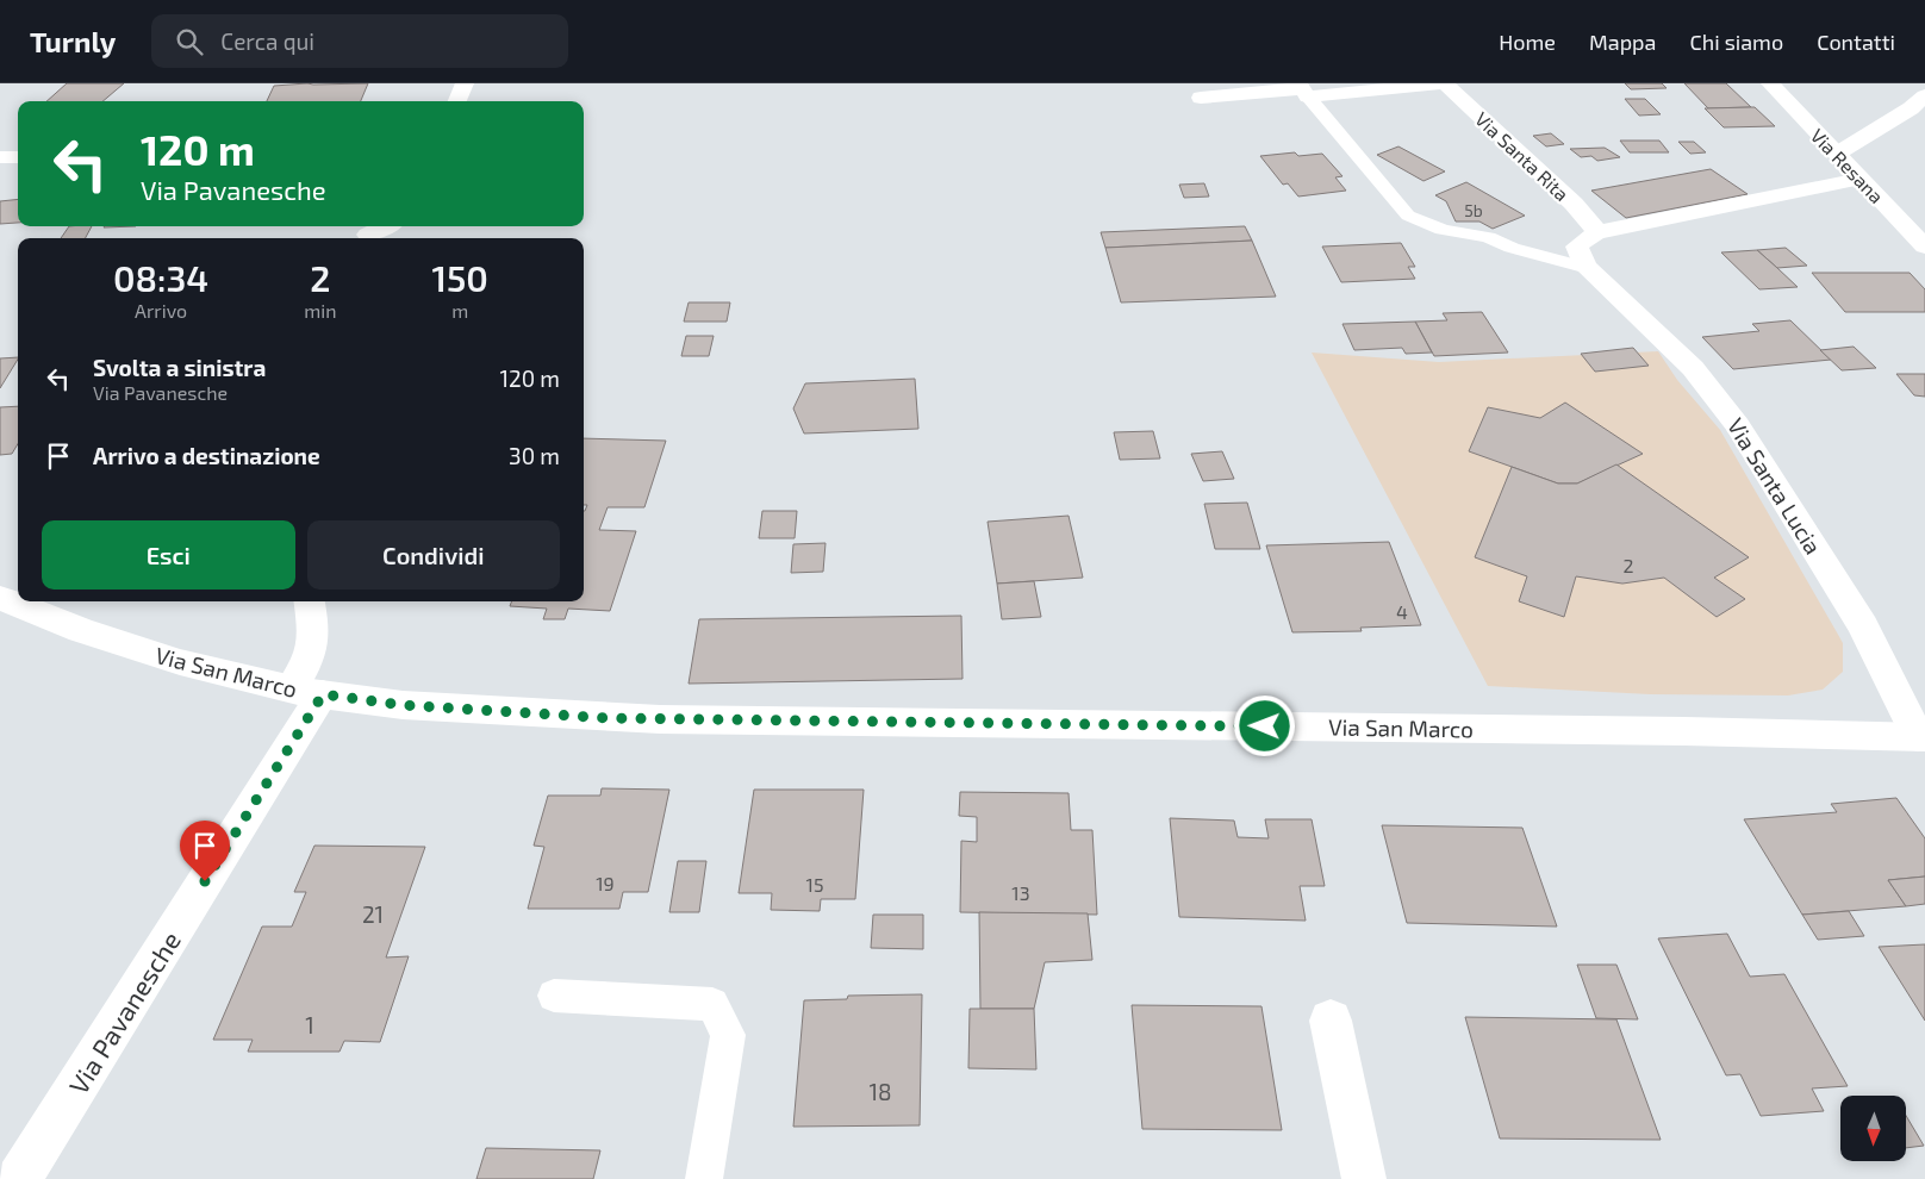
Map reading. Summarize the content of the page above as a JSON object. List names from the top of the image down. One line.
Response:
{"streets":{"street":["Via Santa Rita","Via Resana","Via Santa Lucia","Via San Marco","Via Pavanesche"]},"crossings":[["Via Santa Rita","Via Santa Lucia"],["Via Santa Lucia","Via San Marco"],["Via San Marco","Via Pavanesche"]],"house_numbers":["5b","2","4","19","15","13","21","1","18"],"north":"bottom","page":{"header":"Turnly","search":"Cerca qui","nav":["Home","Mappa","Chi siamo","Contatti"],"turn":["120 m","Via Pavanesche"],"eta":["08:34","Arrivo","2","min","150","m"],"list":[{"name":"Svolta a sinistra","note":"Via Pavanesche","value":"120 m"},{"name":"Arrivo a destinazione","value":"30 m"}],"buttons":["Esci","Condividi"]}}
